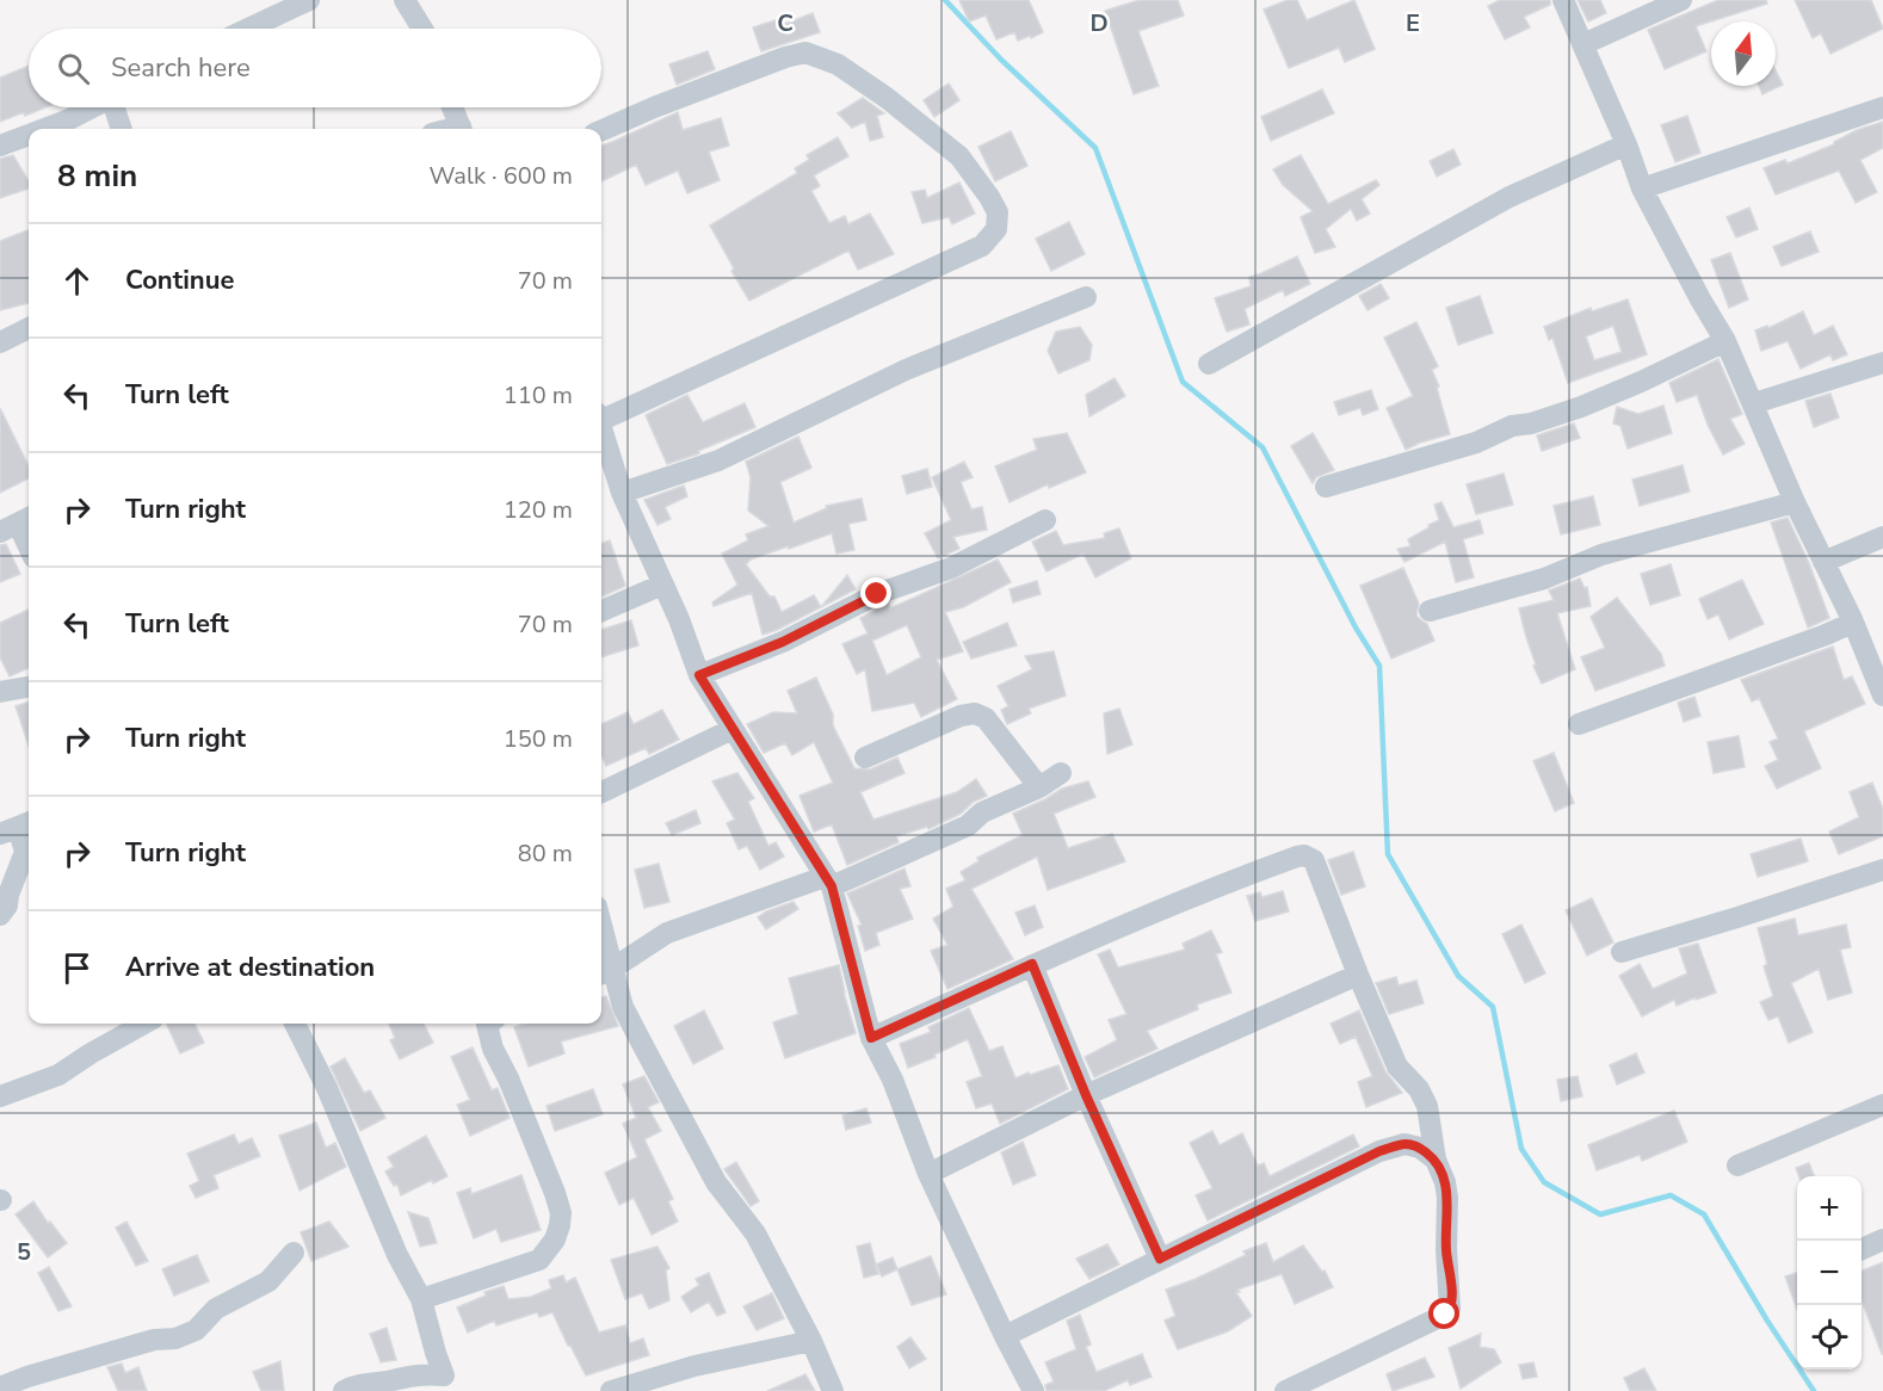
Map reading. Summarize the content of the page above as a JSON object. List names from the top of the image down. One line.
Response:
{"north":"top","page":{"search":"Search here","heading":["8 min","Walk · 600 m"],"list":[["Continue","70 m"],["Turn left","110 m"],["Turn right","120 m"],["Turn left","70 m"],["Turn right","150 m"],["Turn right","80 m"],"Arrive at destination"],"map_buttons":["+","−"]},"grid":{"columns":["C","D","E"],"rows":["5"]}}
